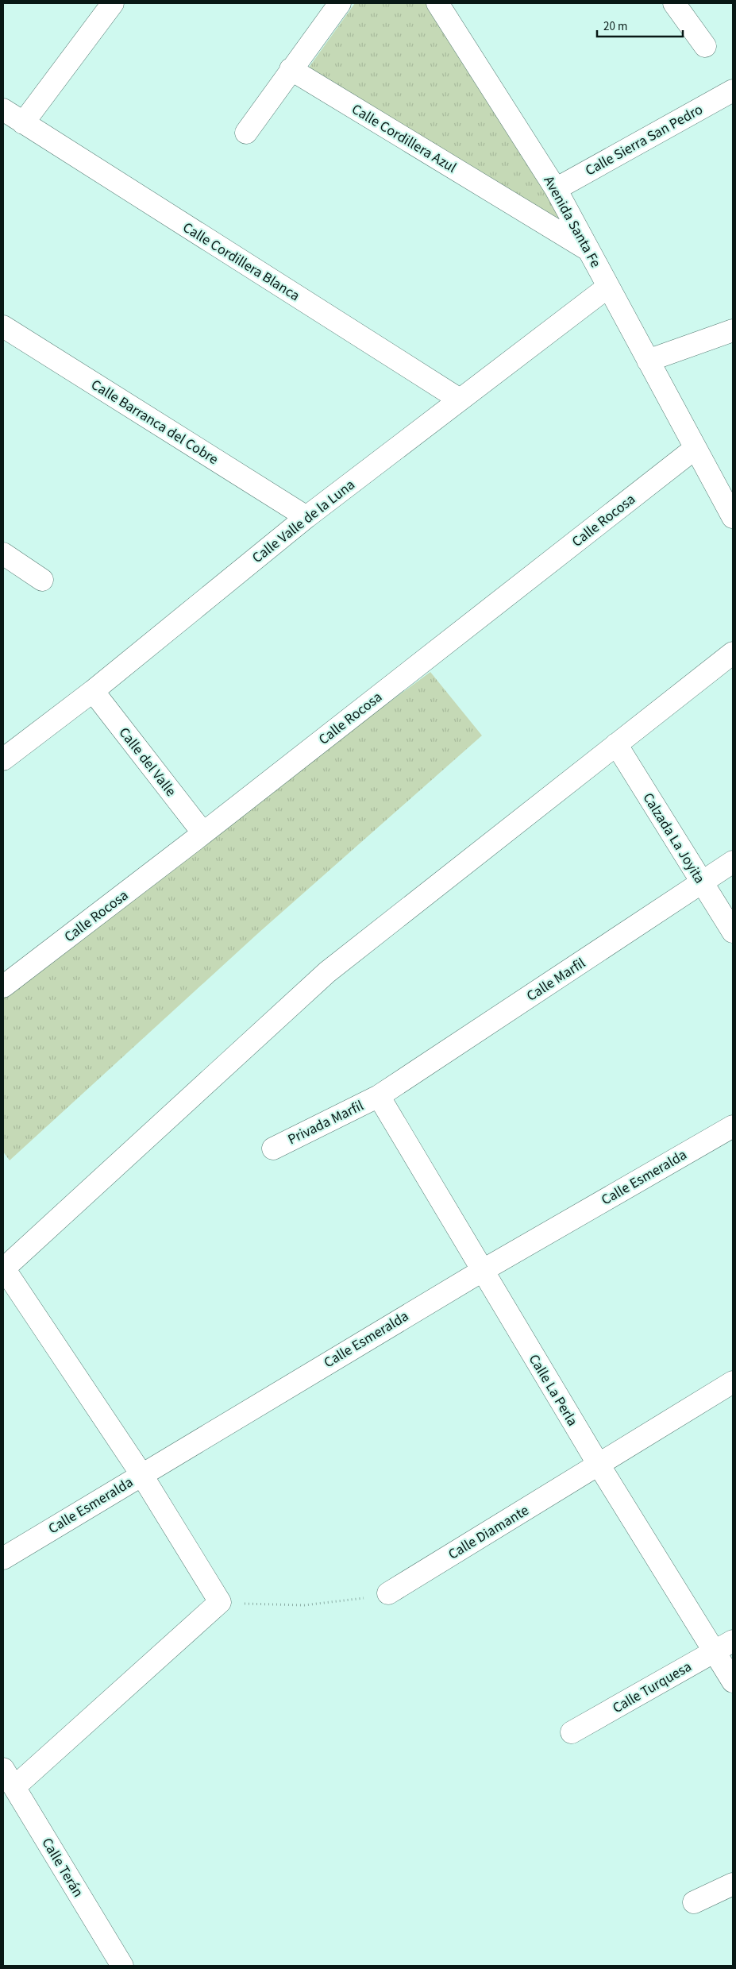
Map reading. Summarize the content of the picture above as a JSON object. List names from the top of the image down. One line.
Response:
{"streets":{"street":["Calle Cordillera Azul","Calle Sierra San Pedro","Avenida Santa Fe","Calle Cordillera Blanca","Calle Barranca del Cobre","Calle Rocosa","Calle Valle de la Luna","Calle del Valle","Calzada La Joyita","Calle Marfil","Privada Marfil","Calle Esmeralda","Calle La Perla","Calle Diamante","Calle Turquesa","Calle Terán"]},"crossings":[["Calle Cordillera Azul","Avenida Santa Fe"],["Calle Sierra San Pedro","Avenida Santa Fe"],["Avenida Santa Fe","Calle Rocosa"],["Avenida Santa Fe","Calle Valle de la Luna"],["Calle Cordillera Blanca","Calle Valle de la Luna"],["Calle Barranca del Cobre","Calle Valle de la Luna"],["Calle Rocosa","Calle del Valle"],["Calle Valle de la Luna","Calle del Valle"],["Calzada La Joyita","Calle Marfil"],["Calle Marfil","Privada Marfil"],["Calle Marfil","Calle La Perla"],["Privada Marfil","Calle La Perla"],["Calle Esmeralda","Calle La Perla"],["Calle La Perla","Calle Diamante"],["Calle La Perla","Calle Turquesa"]],"scale_bar":"20 m"}
